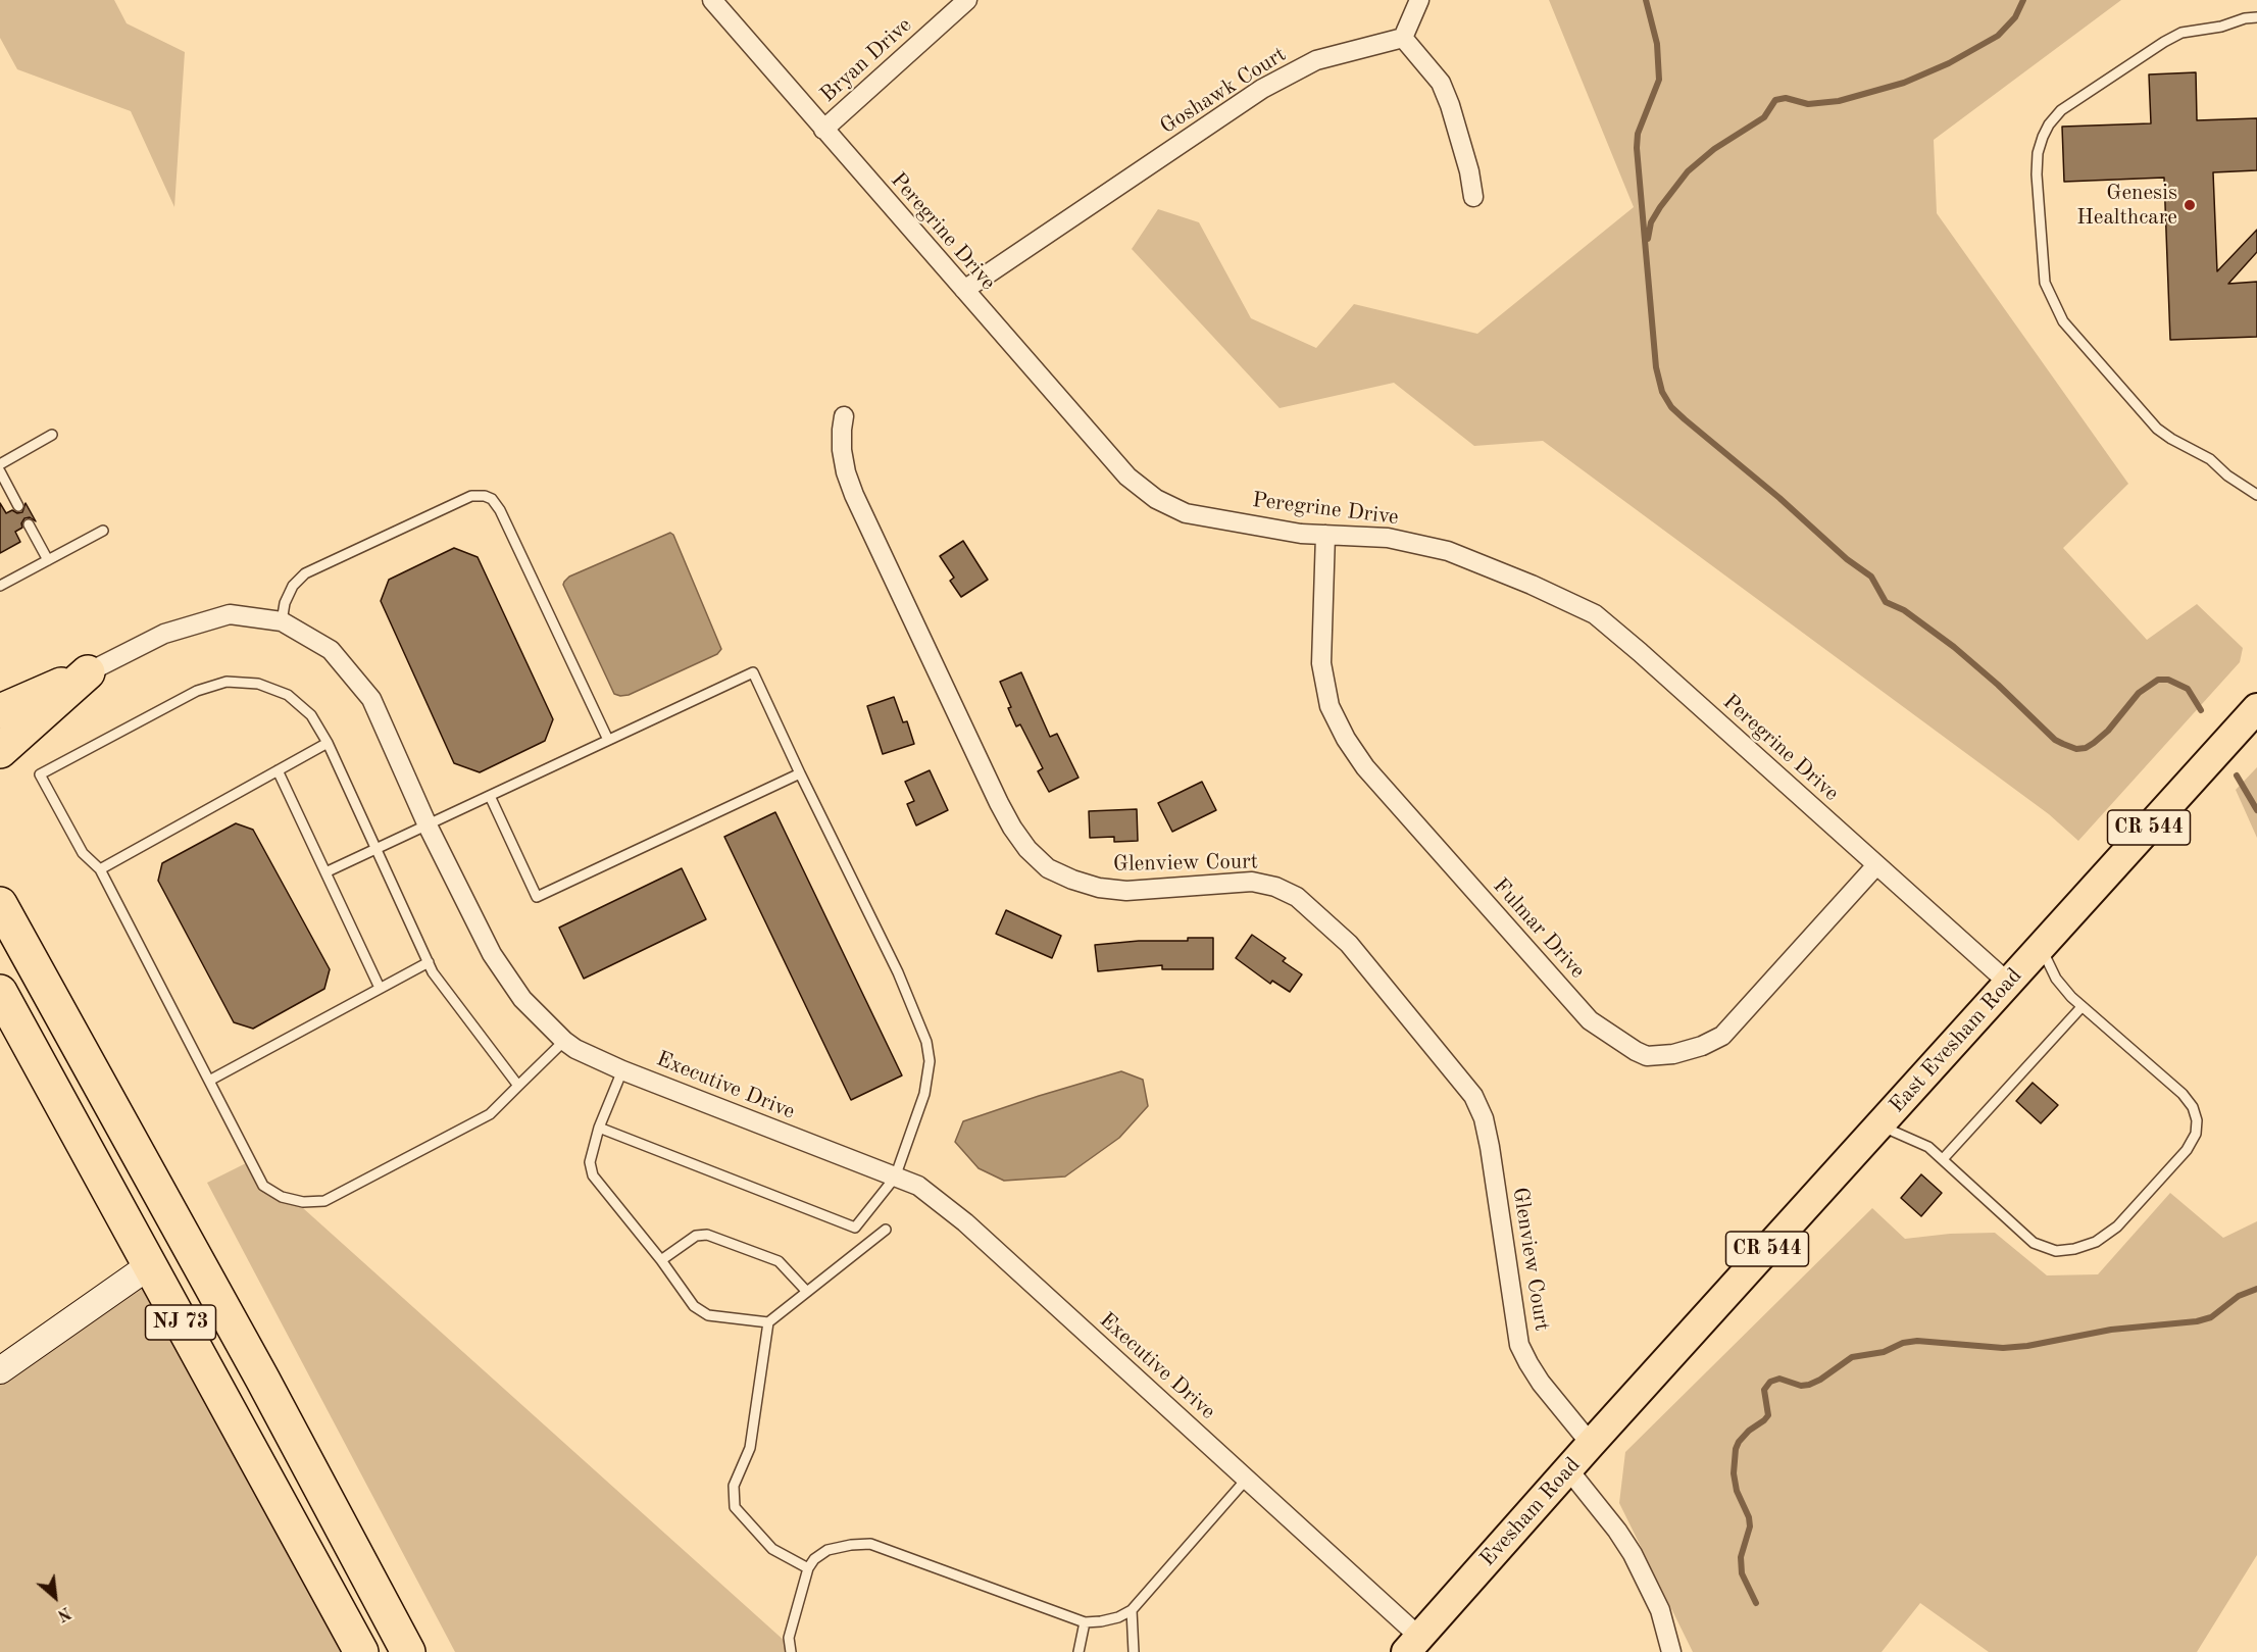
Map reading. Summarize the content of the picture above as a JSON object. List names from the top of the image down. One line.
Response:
{"streets":{"highway":["NJ 73"],"main road":["CR 544","East Evesham Road","Evesham Road"],"street":["Bryan Drive","Goshawk Court","Peregrine Drive","Glenview Court","Fulmar Drive","Executive Drive"]},"crossings":[["Bryan Drive","Peregrine Drive"],["Goshawk Court","Peregrine Drive"],["Peregrine Drive","Fulmar Drive"],["Peregrine Drive","East Evesham Road"],["Glenview Court","Evesham Road"],["East Evesham Road","Evesham Road"],["Executive Drive","Evesham Road"]],"places":["Genesis Healthcare"],"north":"bottom right"}
